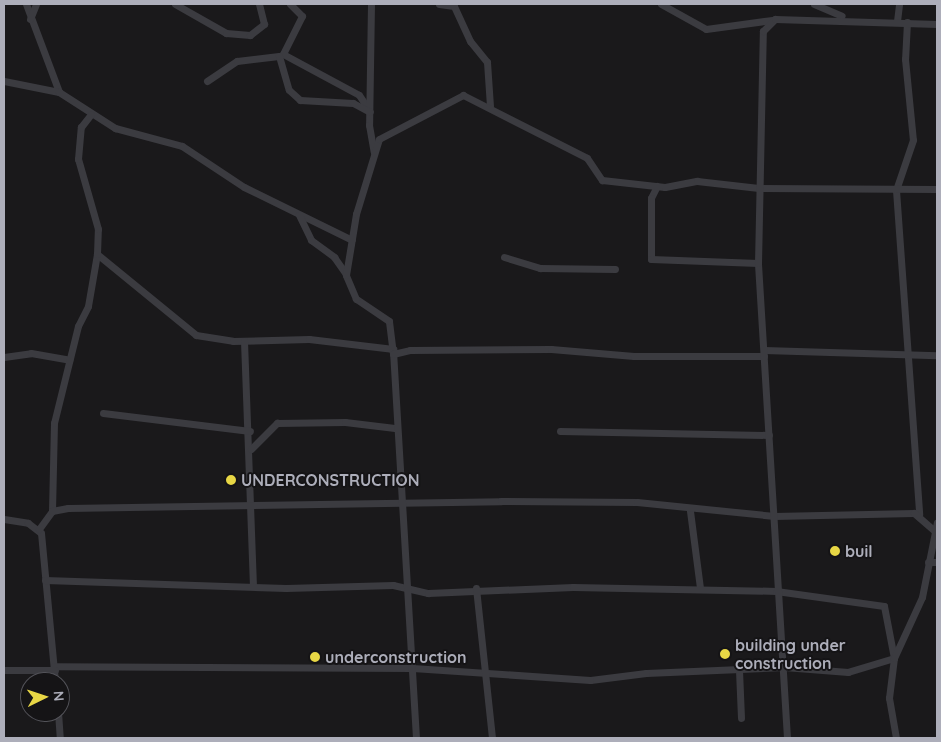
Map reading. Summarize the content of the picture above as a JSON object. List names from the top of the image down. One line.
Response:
{"places":["UNDERCONSTRUCTION","buil","building under construction","underconstruction"],"north":"right"}
